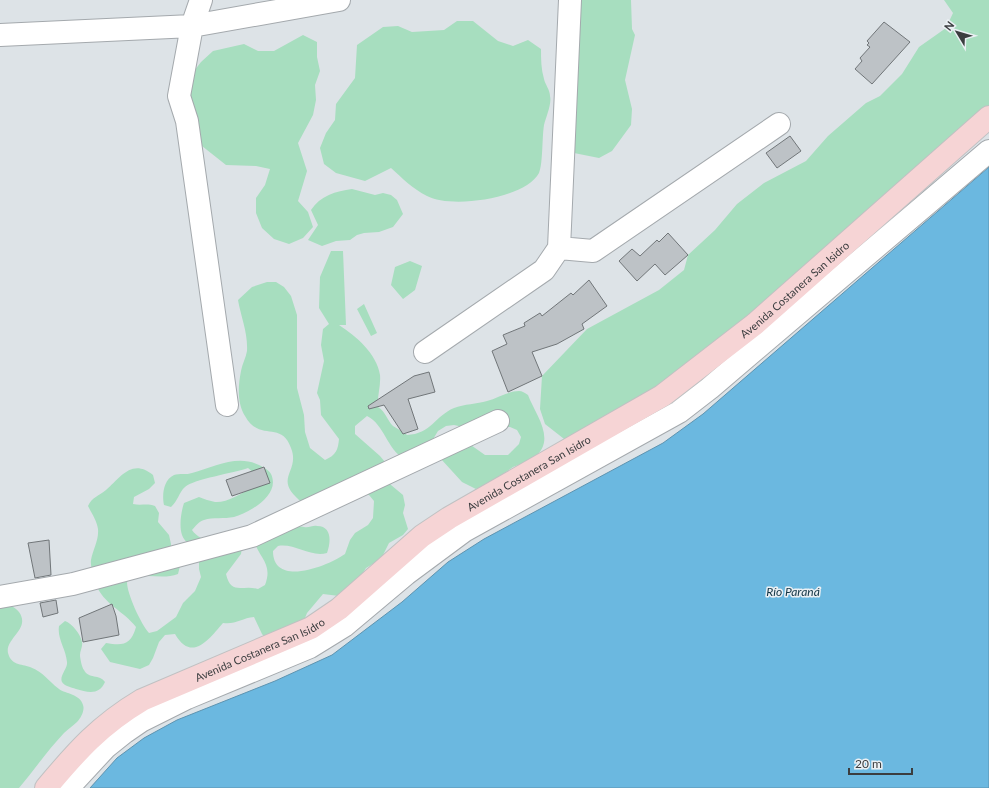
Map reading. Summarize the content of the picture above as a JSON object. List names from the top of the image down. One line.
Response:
{"streets":{"main road":["Avenida Costanera San Isidro"]},"water":["Río Paraná"],"scale_bar":"20 m","north":"top left"}
